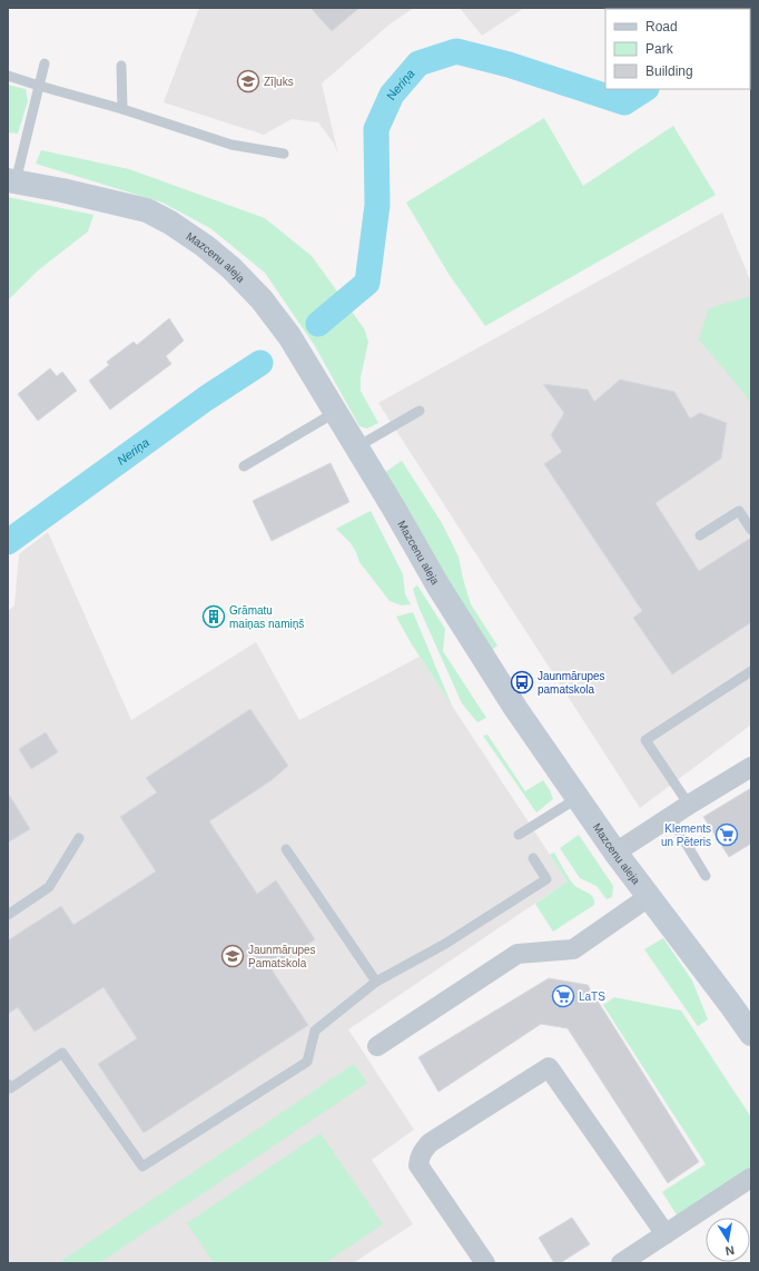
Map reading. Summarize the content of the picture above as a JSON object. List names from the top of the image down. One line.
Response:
{"streets":{"main road":["Mazcenu aleja"]},"water":["Neriņa"],"places":{"school or university":["Zīļuks","Jaunmārupes Pamatskola"],"building":["Grāmatu maiņas namiņš"],"bus stop":["Jaunmārupes pamatskola"],"supermarket":["Klements un Pēteris","LaTS"]},"legend":["Road","Park","Building"],"north":"bottom"}
